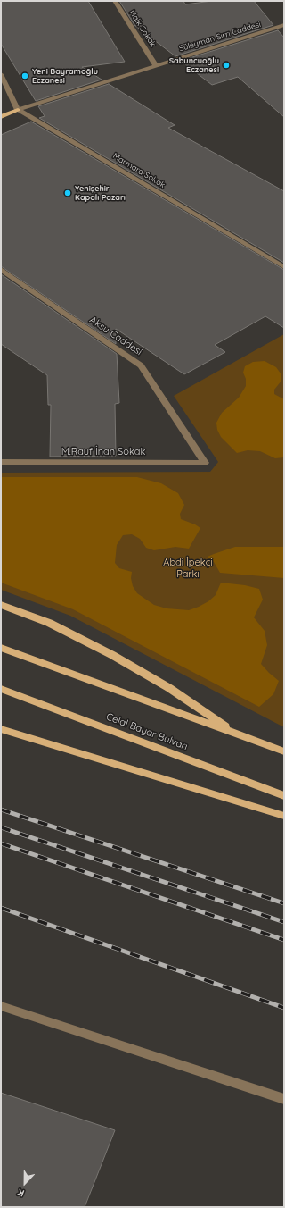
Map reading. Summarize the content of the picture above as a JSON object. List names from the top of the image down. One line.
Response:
{"streets":{"main road":["Celal Bayar Bulvarı"],"street":["Halk Sokak","Süleyman Sırrı Caddesi","Marmara Sokak","Aksu Caddesi","M.Rauf İnan Sokak"]},"crossings":[["Halk Sokak","Süleyman Sırrı Caddesi"],["Süleyman Sırrı Caddesi","Marmara Sokak"],["Aksu Caddesi","M.Rauf İnan Sokak"]],"parks":["Abdi İpekçi Parkı"],"places":["Sabuncuoğlu Eczanesi","Yeni Bayramoğlu Eczanesi","Yenişehir Kapalı Pazarı"],"north":"bottom"}
